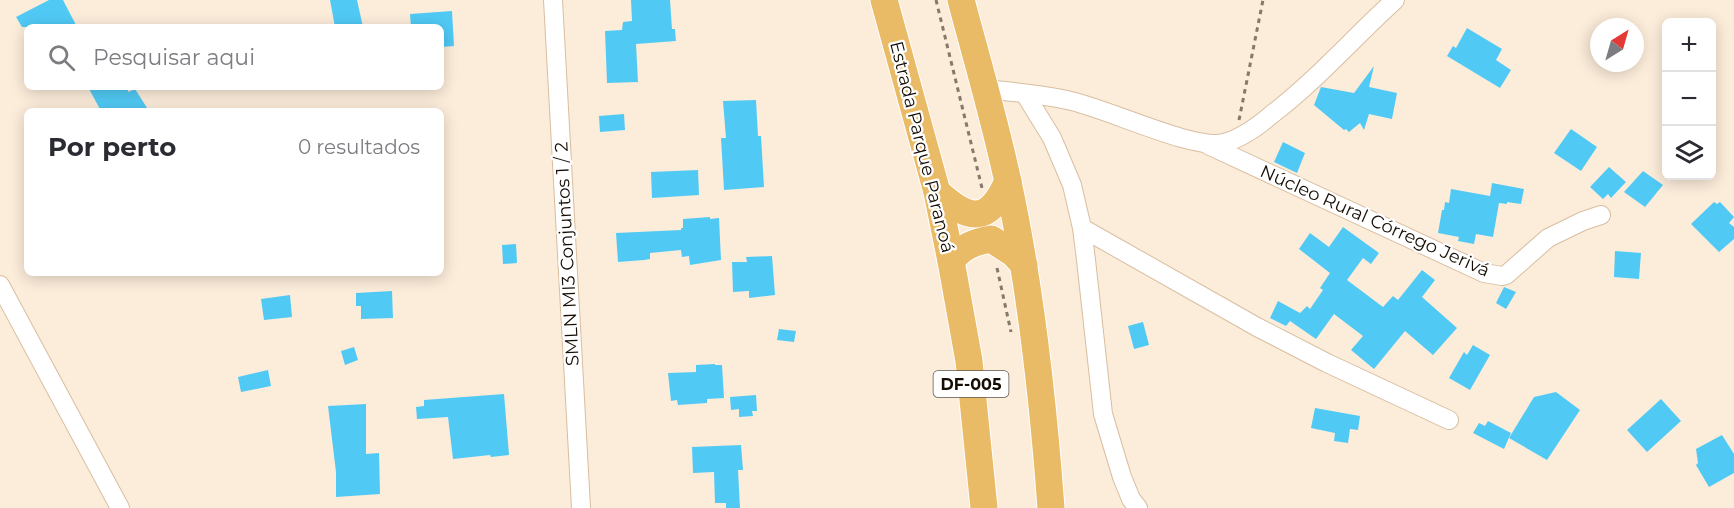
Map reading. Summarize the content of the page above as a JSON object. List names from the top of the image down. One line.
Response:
{"streets":{"main road":["Estrada Parque Paranoá","DF-005"],"street":["Núcleo Rural Córrego Jerivá","SMLN MI3 Conjuntos 1 / 2"]},"north":"top right","page":{"map_buttons":["+","−"],"search":"Pesquisar aqui","heading":["Por perto","0 resultados"]}}
